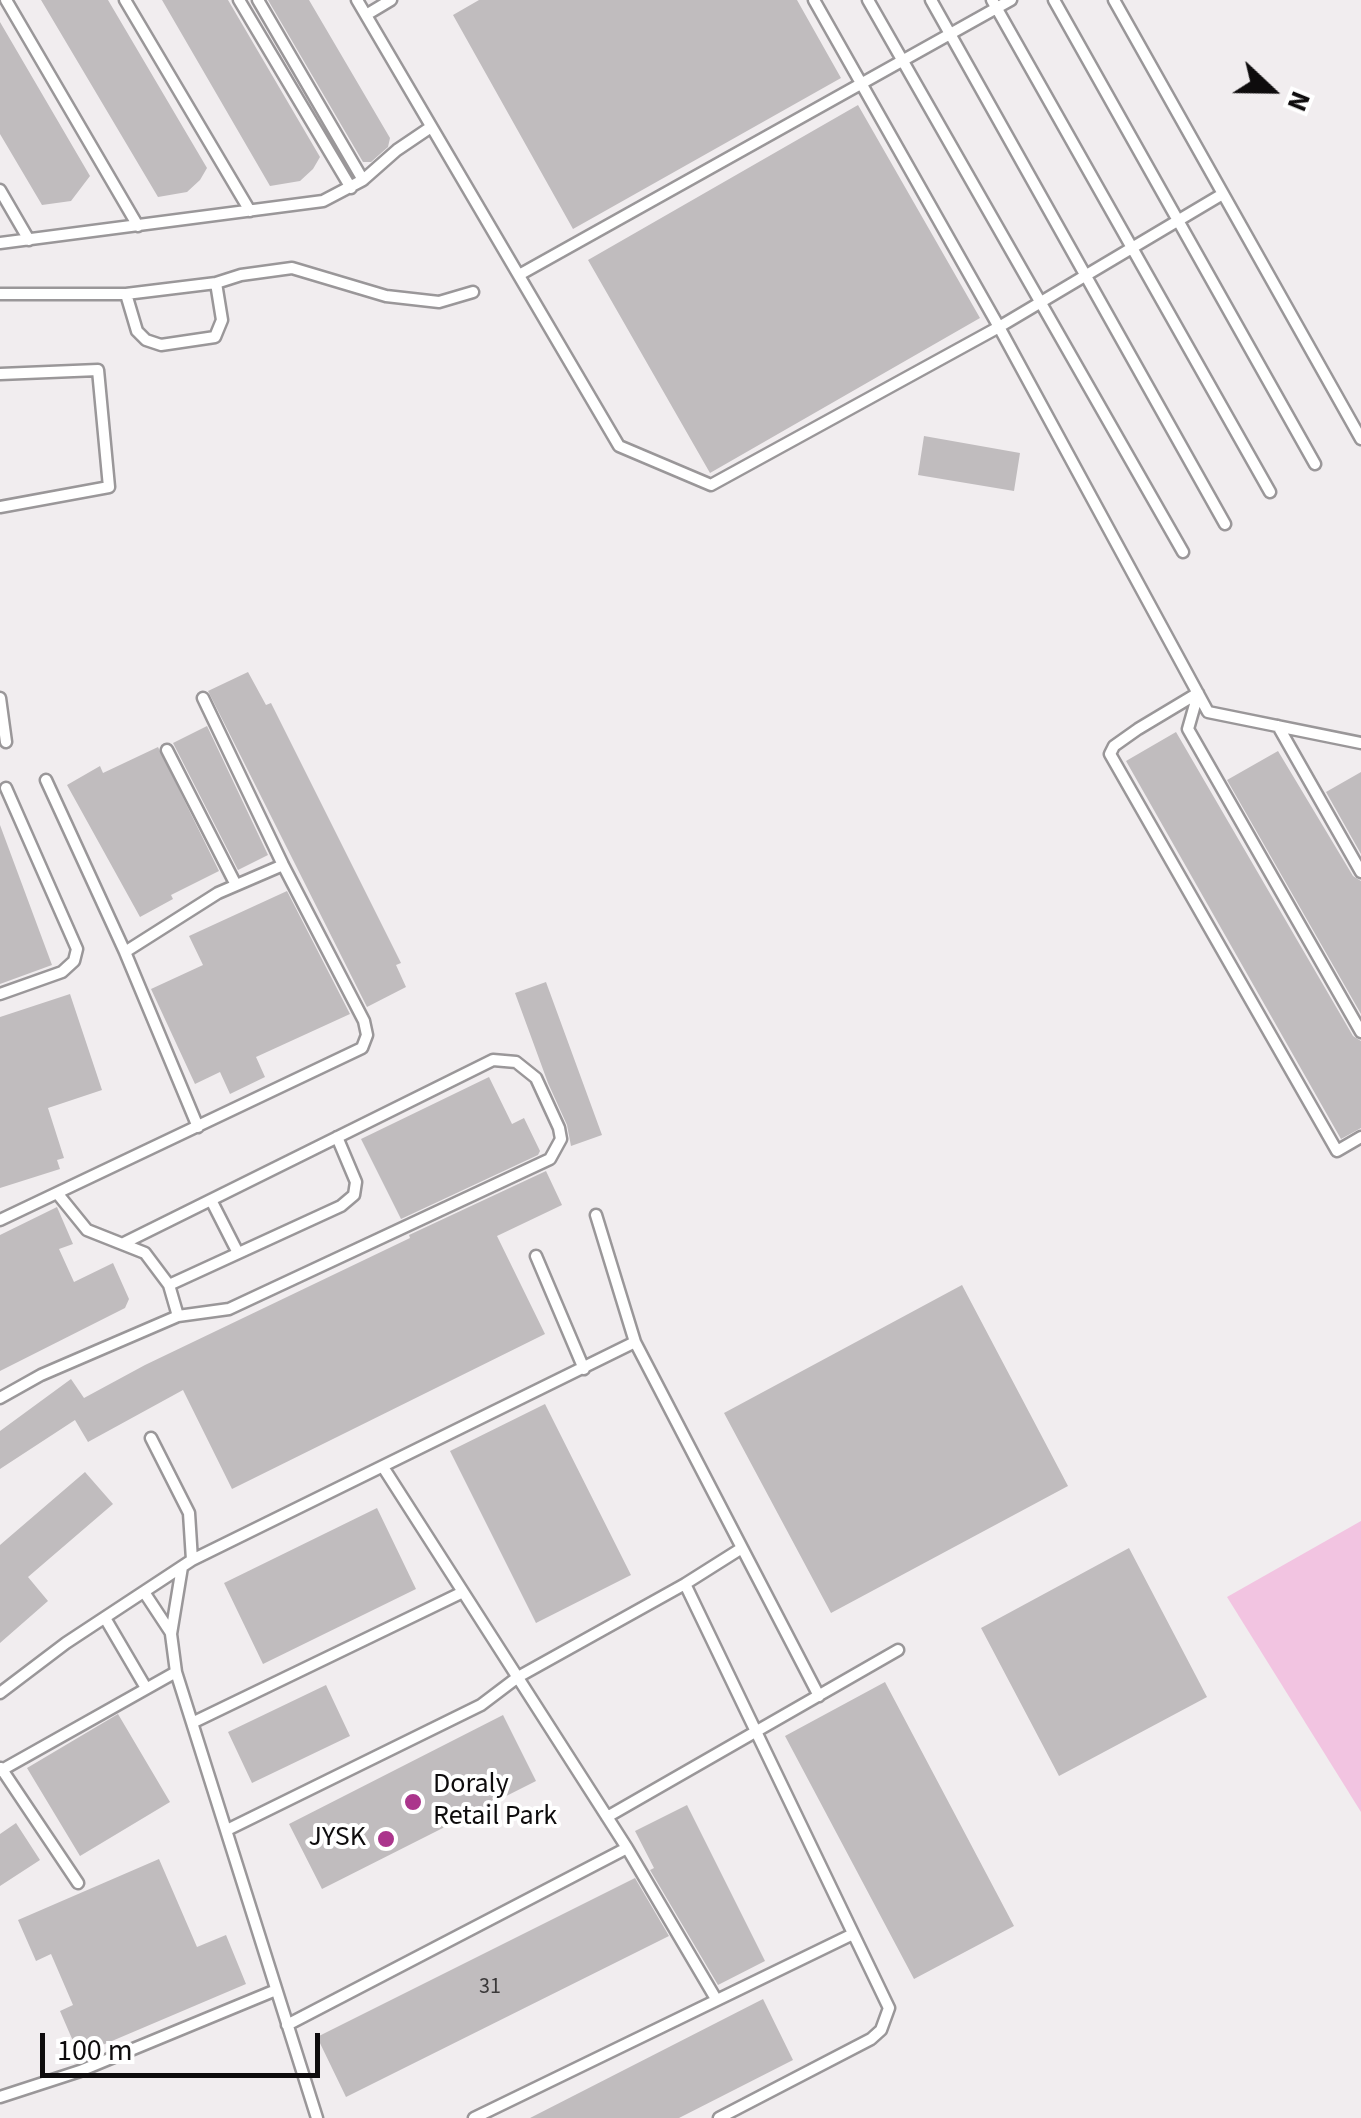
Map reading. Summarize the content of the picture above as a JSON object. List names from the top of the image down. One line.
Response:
{"places":["Doraly Retail Park","JYSK"],"house_numbers":["31"],"scale_bar":"100 m","north":"right"}
